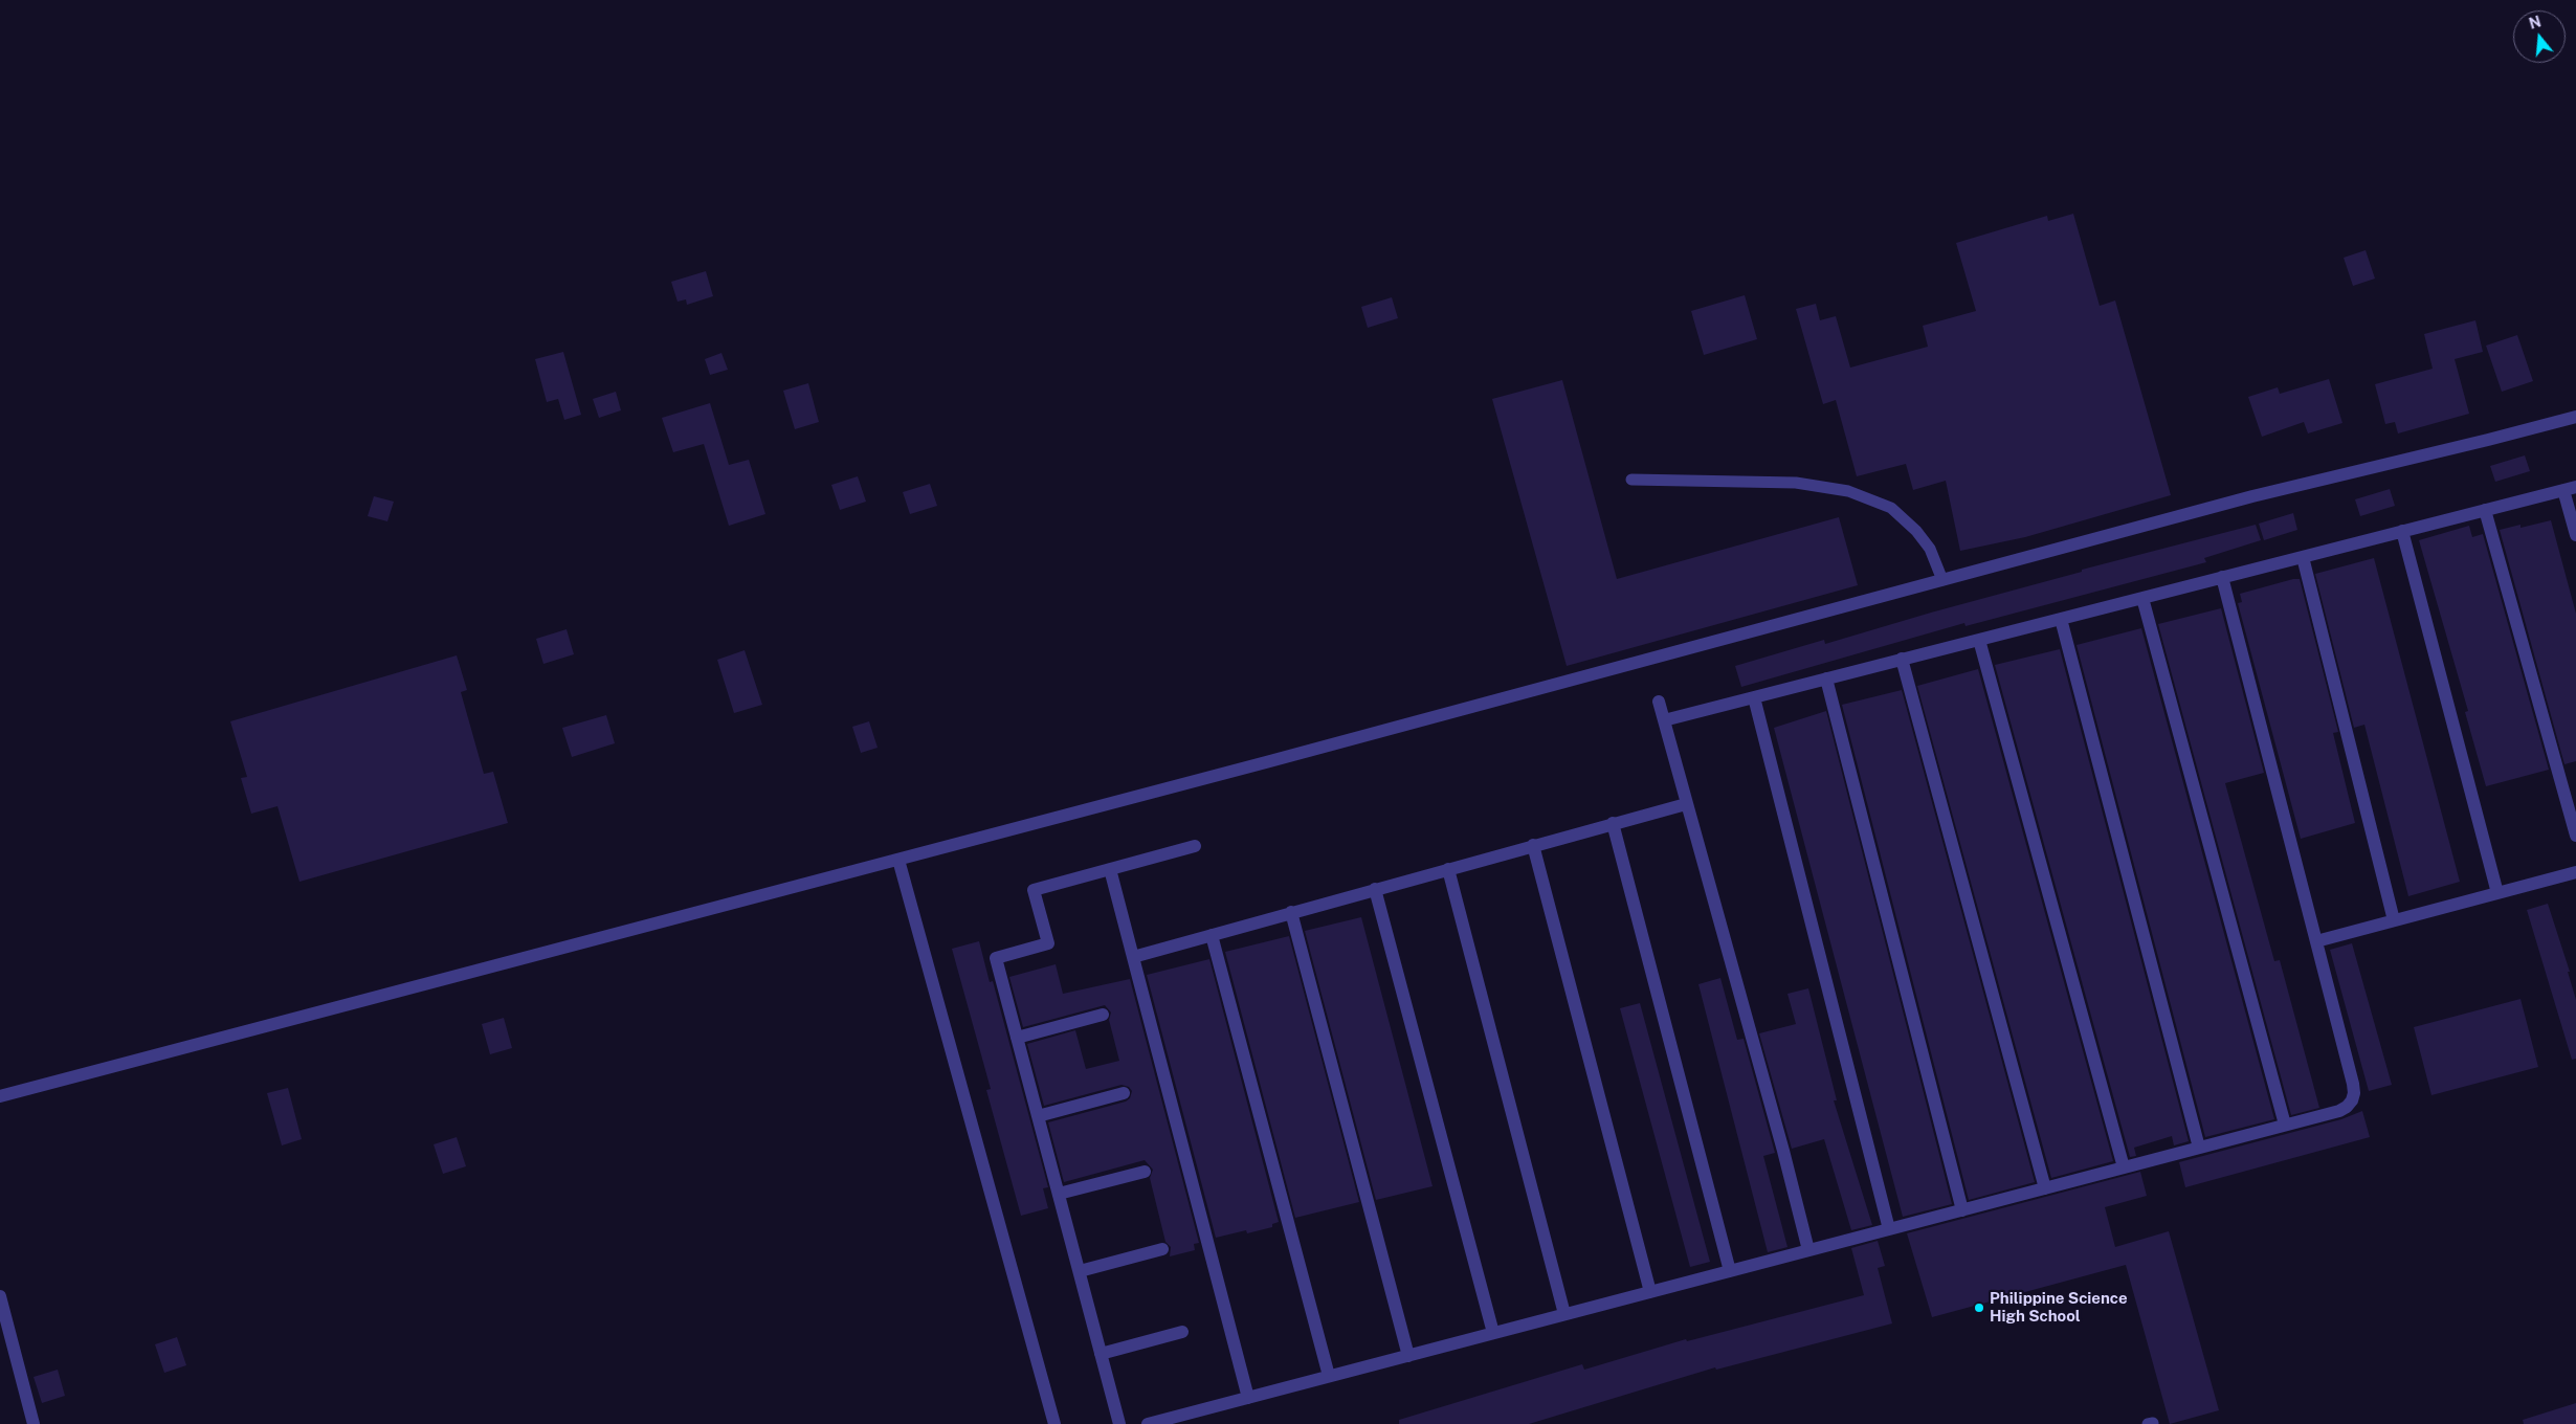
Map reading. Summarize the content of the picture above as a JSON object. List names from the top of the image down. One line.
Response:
{"places":["Philippine Science High School"],"north":"top"}
